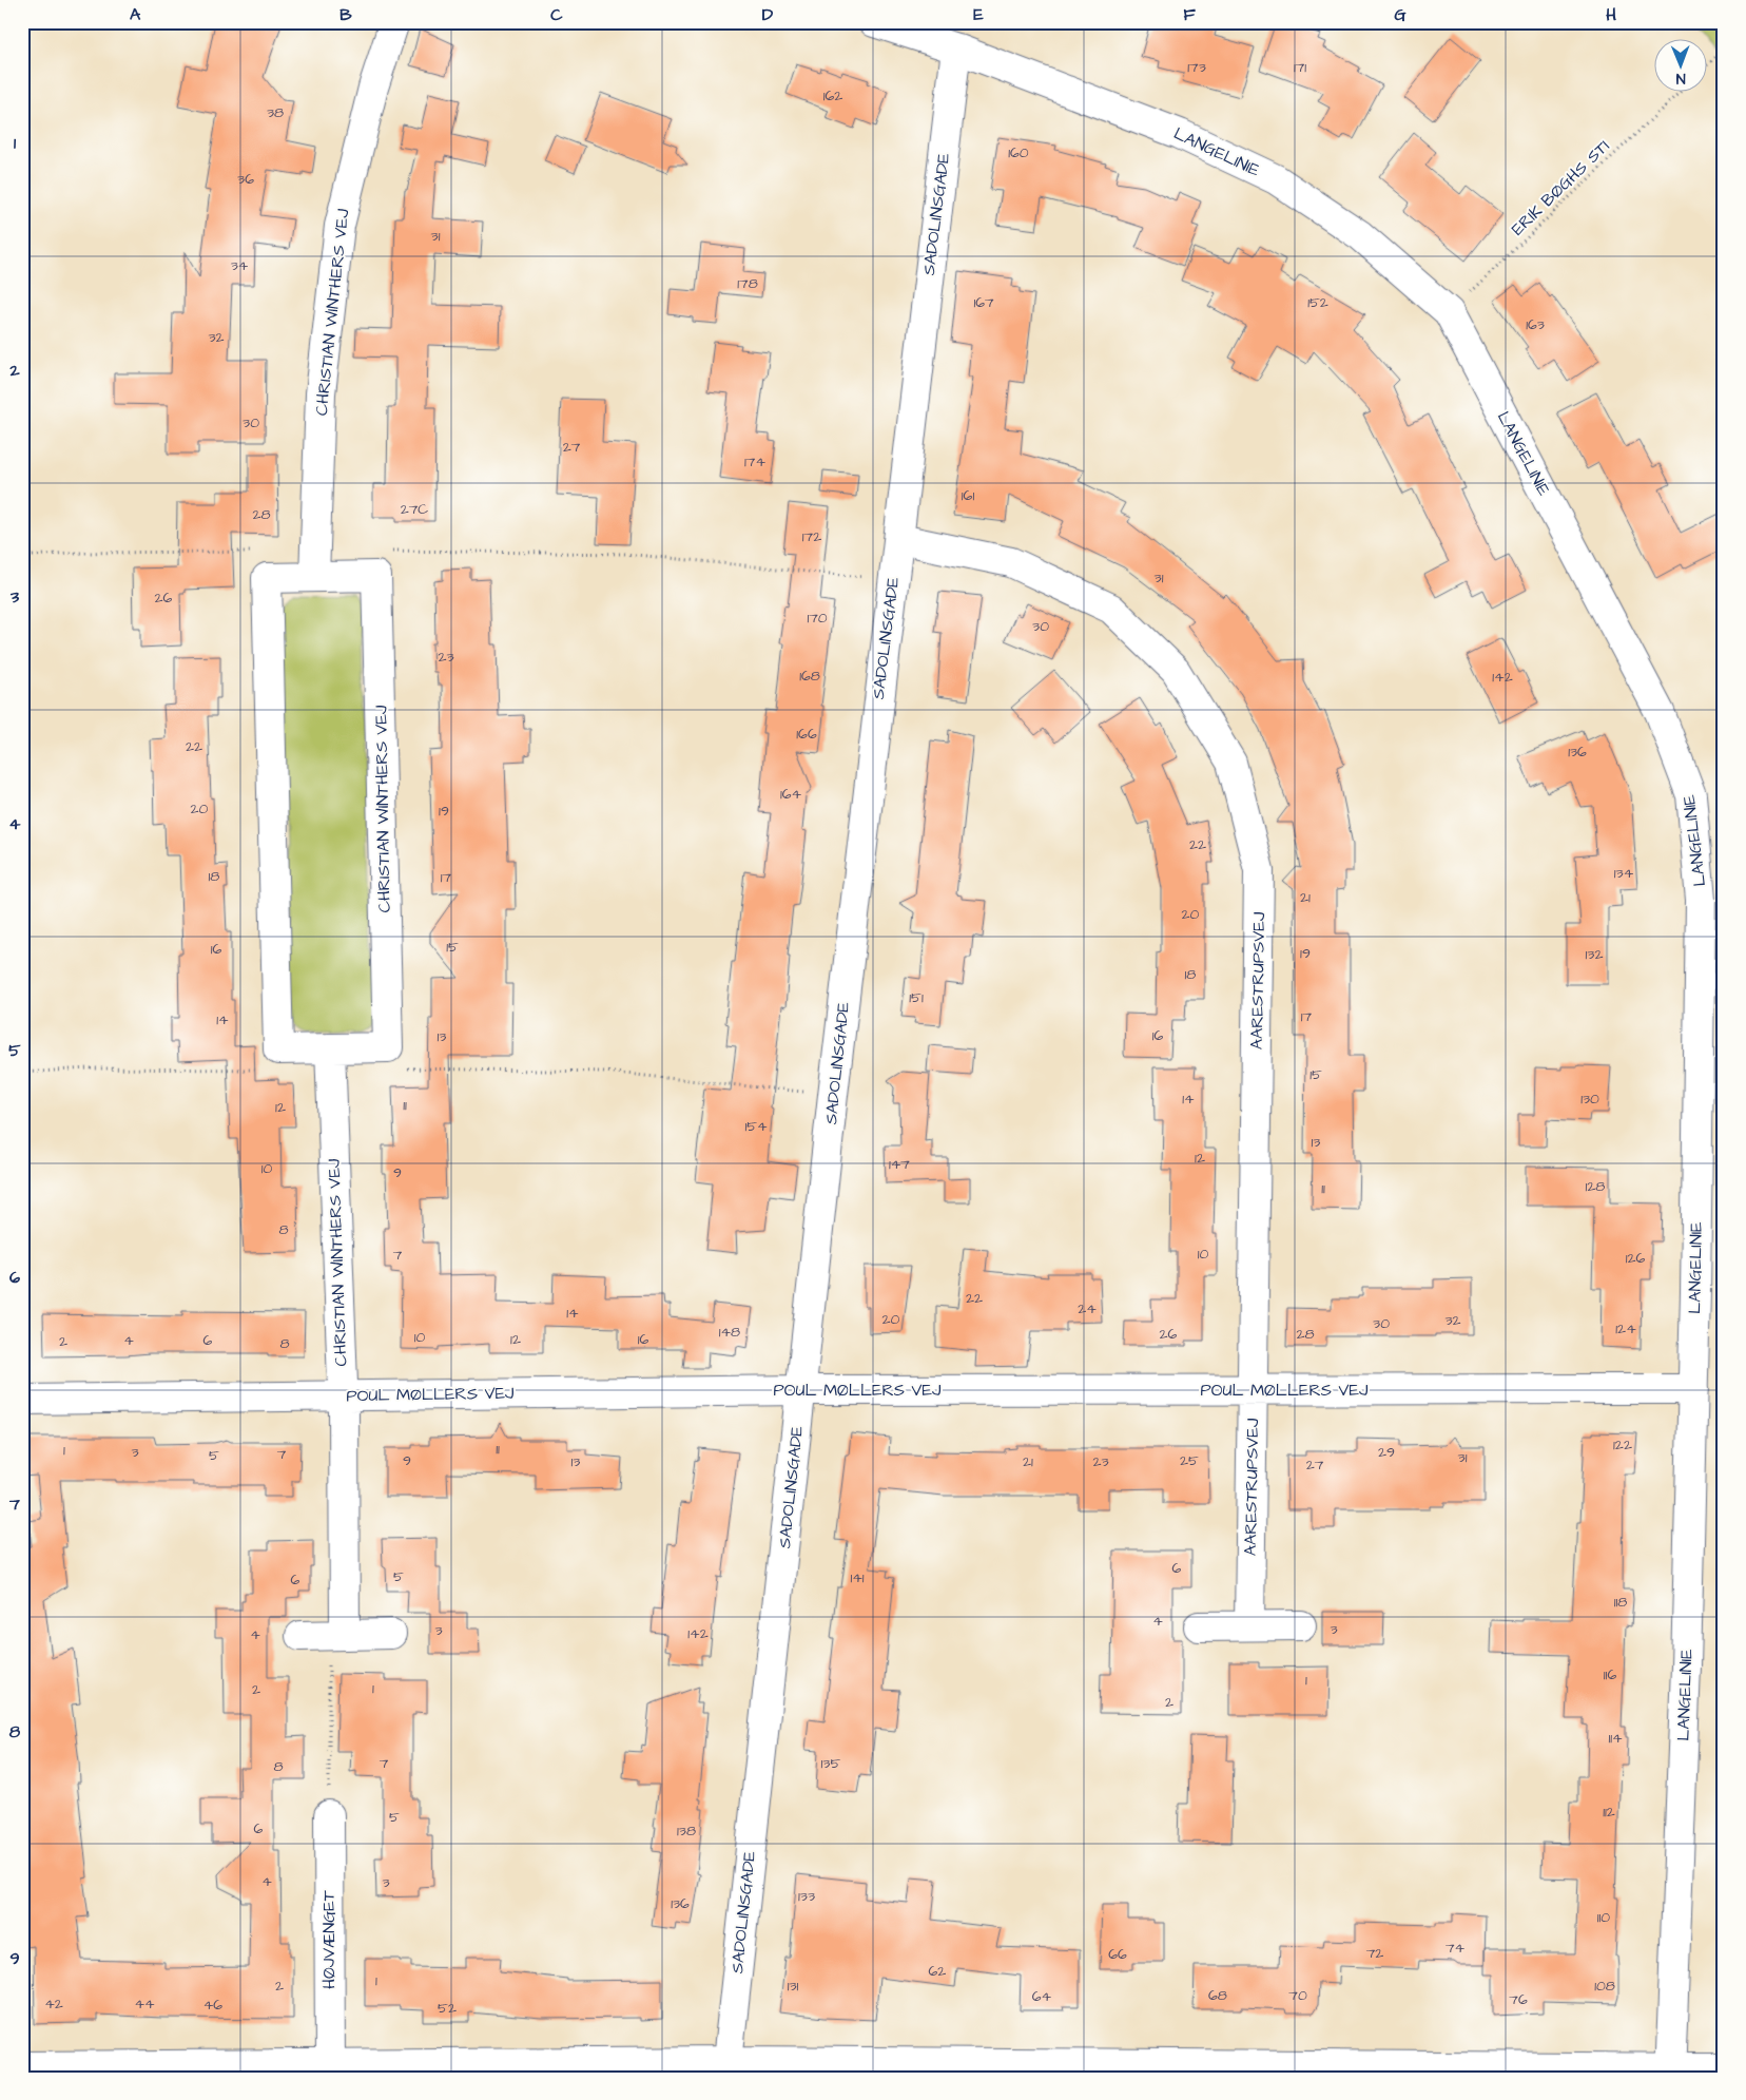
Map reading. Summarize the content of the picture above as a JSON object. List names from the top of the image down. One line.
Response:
{"streets":{"street":["LANGELINIE","SADOLINSGADE","CHRISTIAN WINTHERS VEJ","AARESTRUPSVEJ","POUL MØLLERS VEJ","HØJVÆNGET"],"path":["ERIK BØGHS STI"]},"crossings":[["LANGELINIE","ERIK BØGHS STI"],["LANGELINIE","SADOLINSGADE"],["LANGELINIE","POUL MØLLERS VEJ"],["SADOLINSGADE","AARESTRUPSVEJ"],["SADOLINSGADE","POUL MØLLERS VEJ"],["CHRISTIAN WINTHERS VEJ","POUL MØLLERS VEJ"],["AARESTRUPSVEJ","POUL MØLLERS VEJ"]],"house_numbers":["173","171","162","38","160","36","31","34","178","167","152","163","32","30","27","174","161","27C","28","172","31","26","170","30","23","168","142","166","22","136","164","20","19","22","134","18","17","21","20","15","16","19","132","18","151","17","14","16","13","15","14","130","11","12","154","13","12","147","10","9","128","11","8","10","7","126","22","24","14","20","32","30","124","148","26","28","10","12","16","4","6","2","8","122","11","1","3","29","7","5","31","9","25","13","21","23","27","6","5","141","6","118","4","3","3","142","4","116","1","1","2","2","114","7","135","8","112","5","6","138","4","3","133","136","110","74","72","66","62","1","2","131","108","68","70","64","76","42","44","46","52"],"north":"bottom","grid":{"columns":["A","B","C","D","E","F","G","H"],"rows":["1","2","3","4","5","6","7","8","9"]}}
